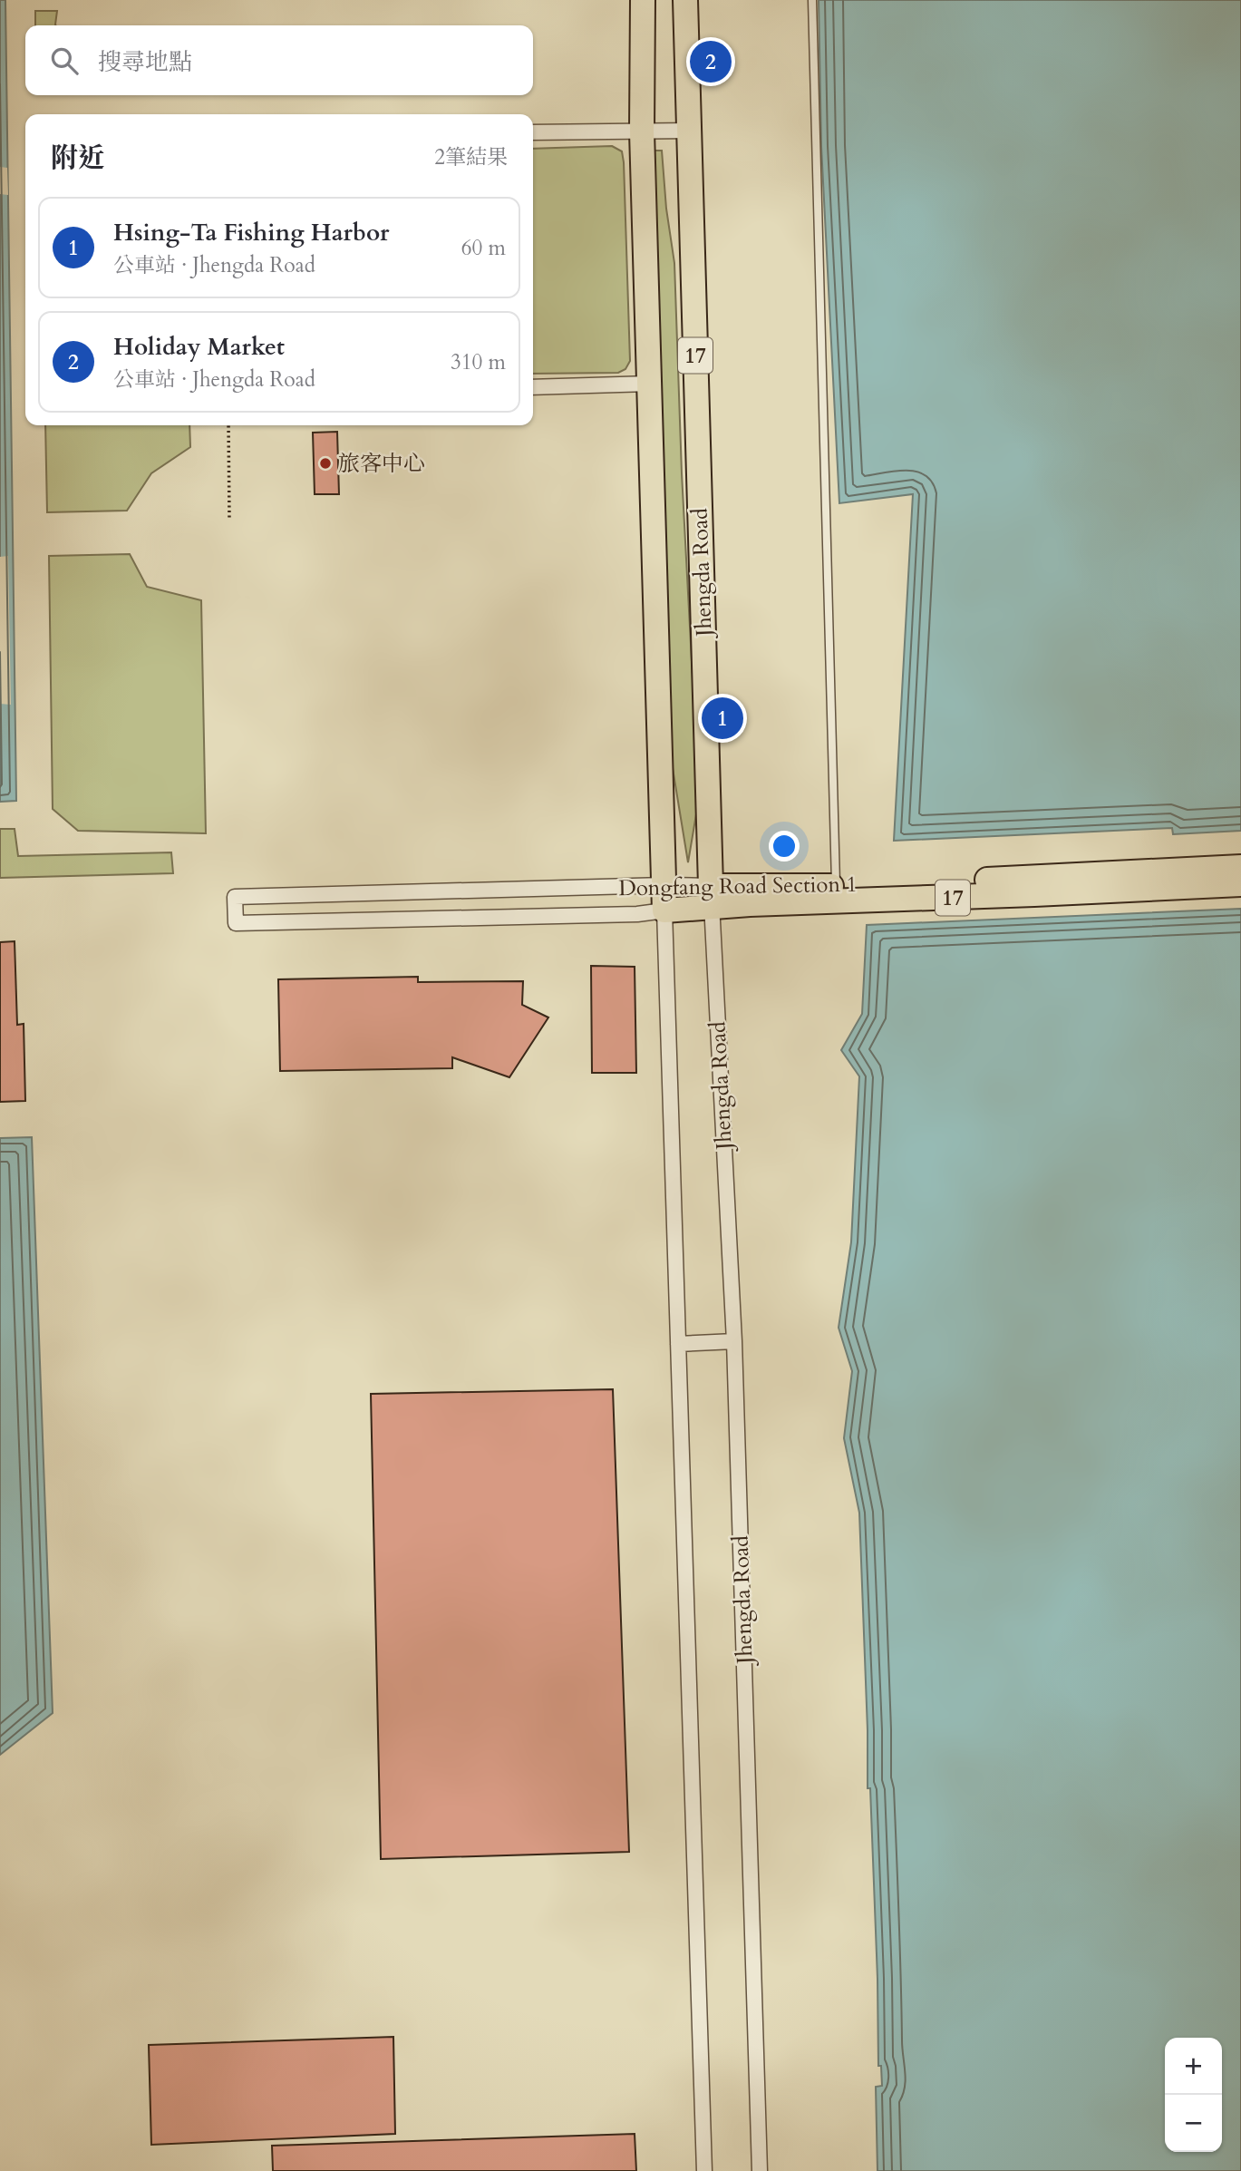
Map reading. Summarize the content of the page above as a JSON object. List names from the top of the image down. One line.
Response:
{"streets":{"main road":["17","Jhengda Road","Dongfang Road Section 1"]},"crossings":[["Jhengda Road","Dongfang Road Section 1"]],"places":["旅客中心"],"page":{"search":"搜尋地點","pins":["2","1"],"heading":["附近","2筆結果"],"list":[{"mark":"1","name":"Hsing-Ta Fishing Harbor","note":"公車站 · Jhengda Road","value":"60 m"},{"mark":"2","name":"Holiday Market","note":"公車站 · Jhengda Road","value":"310 m"}],"map_buttons":["+","−"]}}
